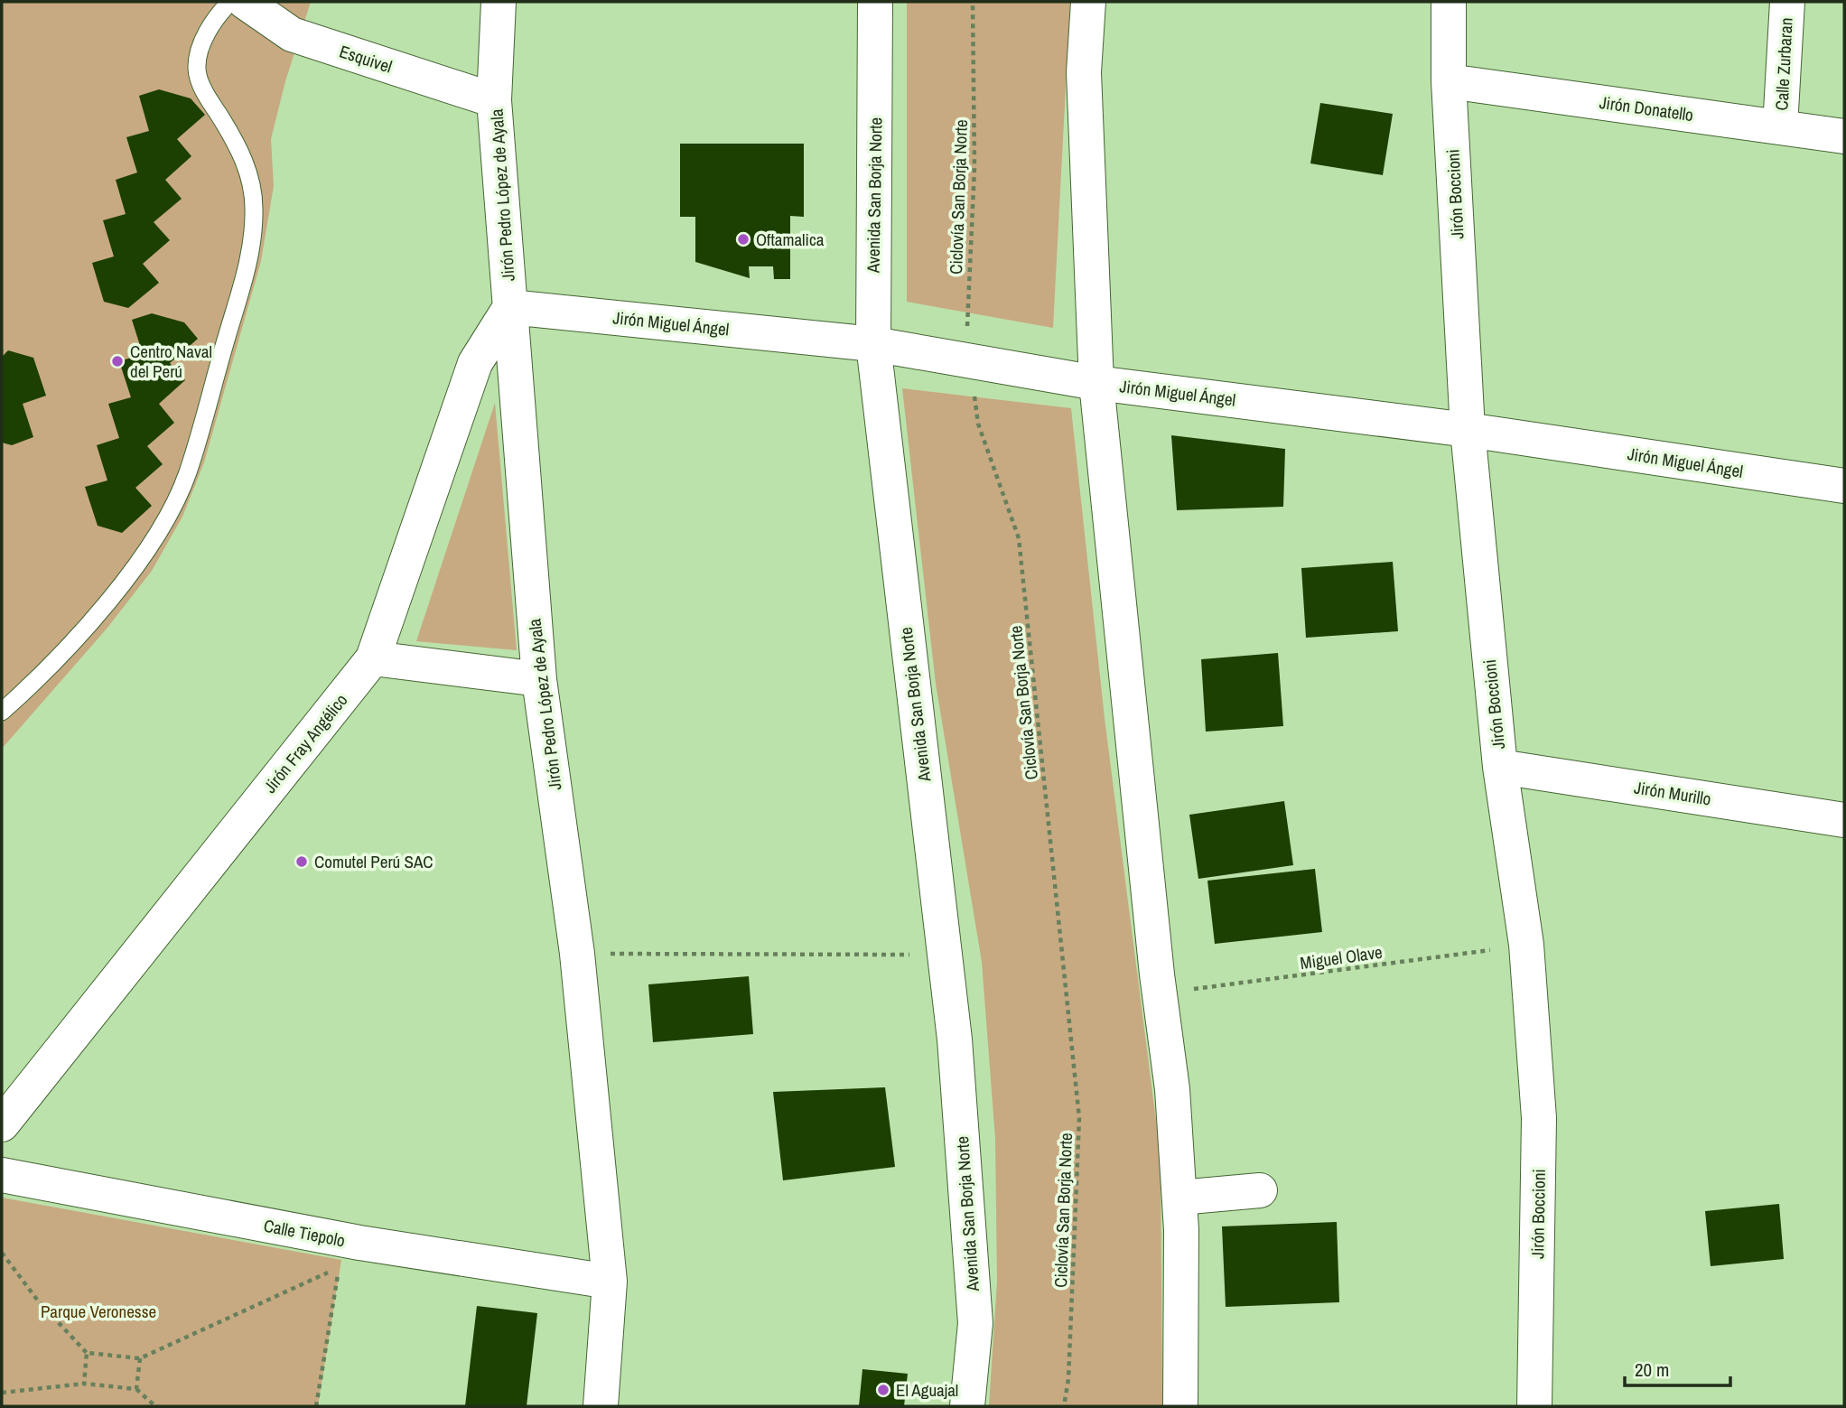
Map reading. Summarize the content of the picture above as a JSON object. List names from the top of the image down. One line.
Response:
{"streets":{"street":["Esquivel","Calle Zurbaran","Jirón Donatello","Jirón Boccioni","Jirón Pedro López de Ayala","Avenida San Borja Norte","Jirón Miguel Ángel","Jirón Fray Angélico","Jirón Murillo","Calle Tiepolo"],"path":["Ciclovía San Borja Norte","Miguel Olave"]},"crossings":[["Esquivel","Jirón Pedro López de Ayala"],["Calle Zurbaran","Jirón Donatello"],["Jirón Donatello","Jirón Boccioni"],["Jirón Boccioni","Jirón Miguel Ángel"],["Jirón Boccioni","Jirón Murillo"],["Jirón Boccioni","Miguel Olave"],["Jirón Pedro López de Ayala","Jirón Miguel Ángel"],["Jirón Pedro López de Ayala","Jirón Fray Angélico"],["Jirón Pedro López de Ayala","Calle Tiepolo"],["Avenida San Borja Norte","Jirón Miguel Ángel"],["Ciclovía San Borja Norte","Jirón Miguel Ángel"],["Jirón Miguel Ángel","Jirón Fray Angélico"]],"parks":["Parque Veronesse"],"places":["Oftamalica","Centro Naval del Perú","Comutel Perú SAC","El Aguajal"],"scale_bar":"20 m"}
